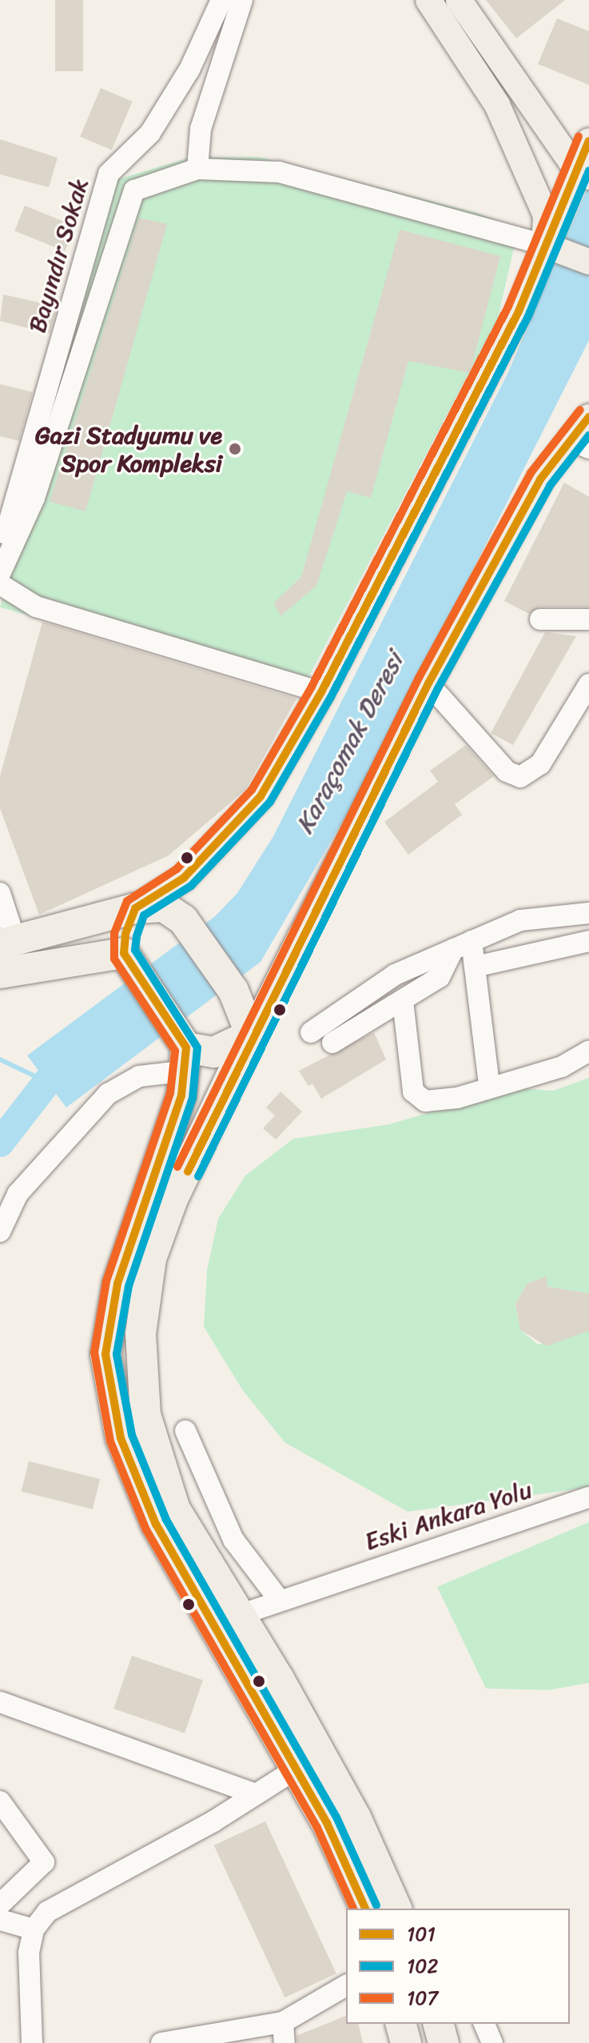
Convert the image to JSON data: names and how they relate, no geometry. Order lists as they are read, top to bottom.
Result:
{
  "streets": {
    "street": ["Bayındır Sokak", "Eski Ankara Yolu"]
  },
  "water": ["Karaçomak Deresi"],
  "places": ["Gazi Stadyumu ve Spor Kompleksi"],
  "lines": ["transit line 107", "transit line 101", "transit line 102"],
  "legend": ["101", "102", "107"]
}
